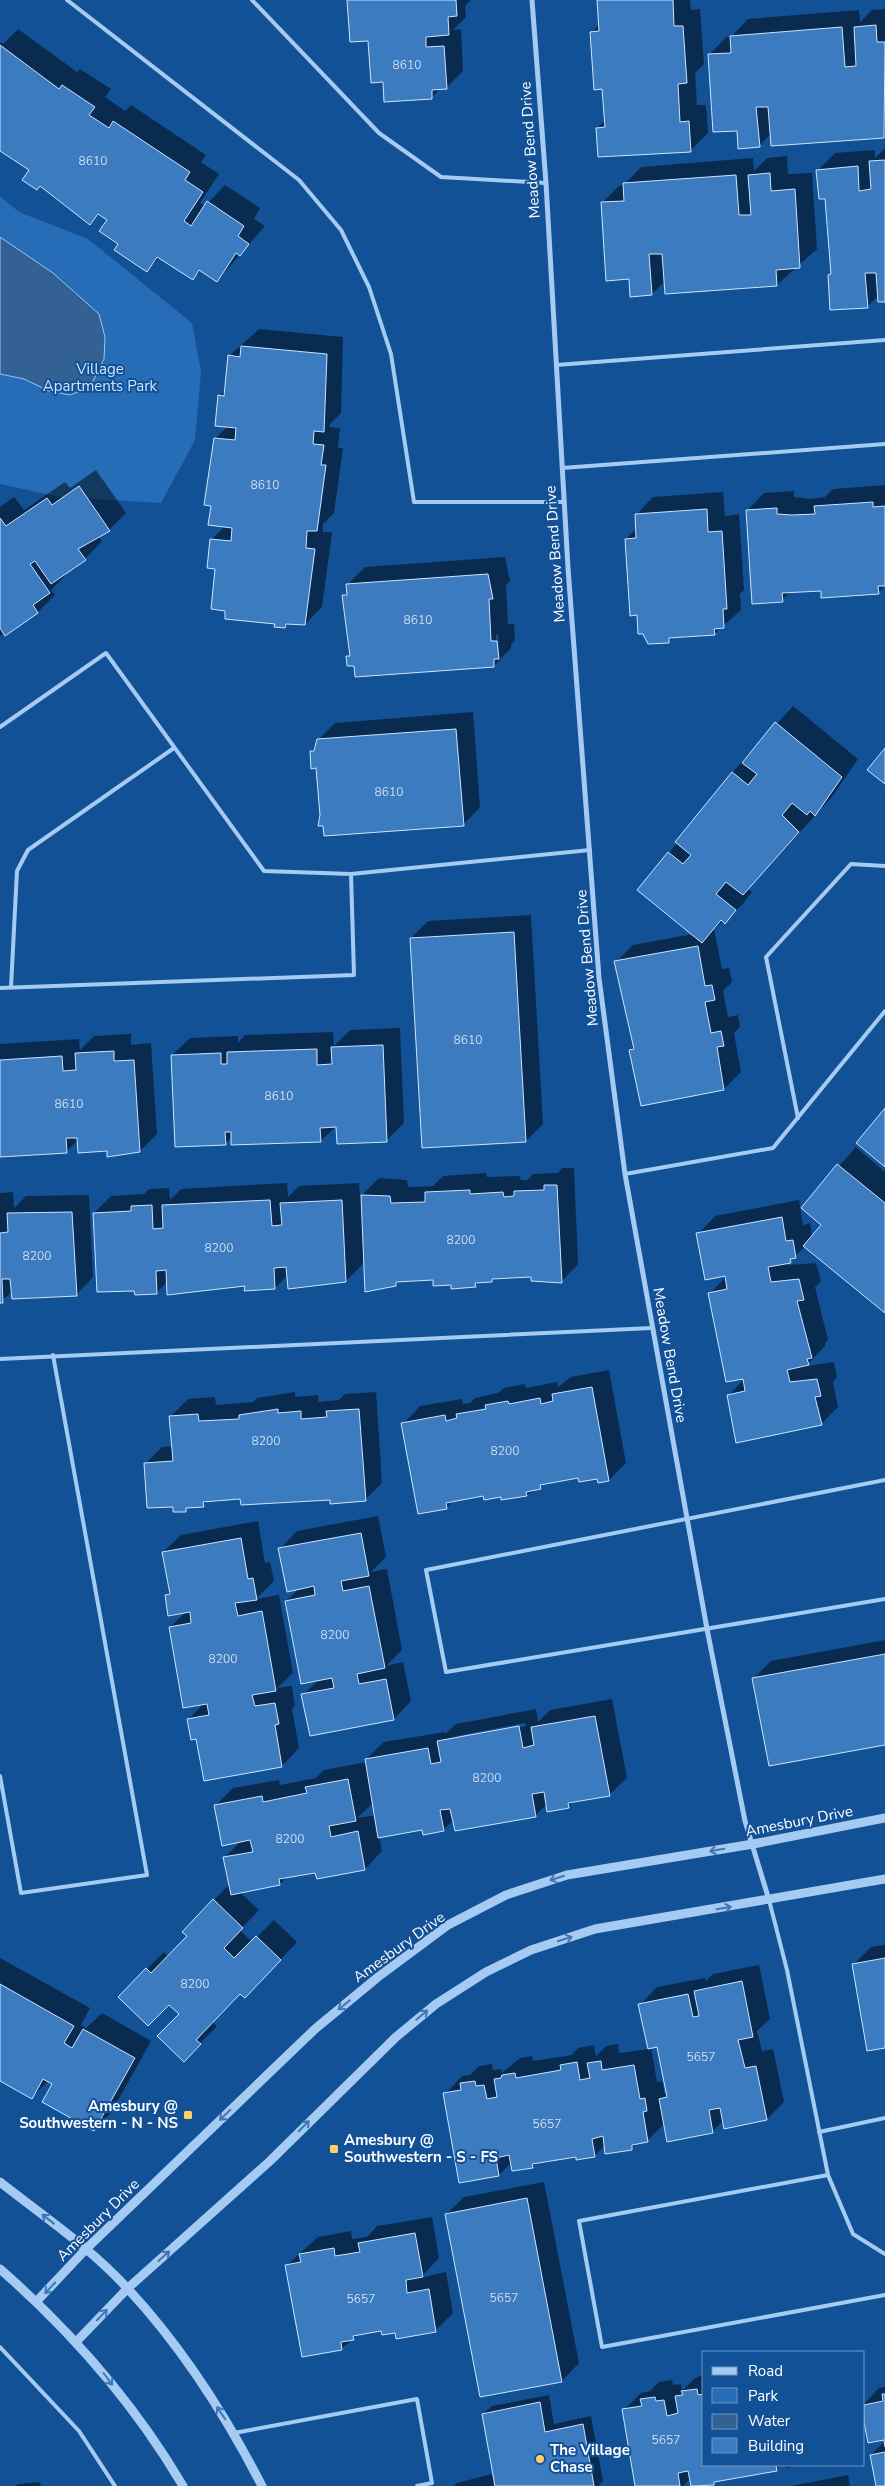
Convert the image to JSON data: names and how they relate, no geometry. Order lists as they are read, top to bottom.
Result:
{
  "streets": {
    "street": ["Meadow Bend Drive", "Amesbury Drive"]
  },
  "crossings": [
    ["Meadow Bend Drive", "Amesbury Drive"]
  ],
  "parks": ["Village Apartments Park"],
  "places": {
    "transit": ["Amesbury @ Southwestern - N - NS", "Amesbury @ Southwestern - S - FS"],
    "other": ["The Village Chase"]
  },
  "house_numbers": [
    "8610",
    "8610",
    "8610",
    "8610",
    "8610",
    "8610",
    "8610",
    "8610",
    "8200",
    "8200",
    "8200",
    "8200",
    "8200",
    "8200",
    "8200",
    "8200",
    "8200",
    "8200",
    "5657",
    "5657",
    "5657",
    "5657",
    "5657"
  ],
  "legend": [
    "Road",
    "Park",
    "Water",
    "Building"
  ]
}
